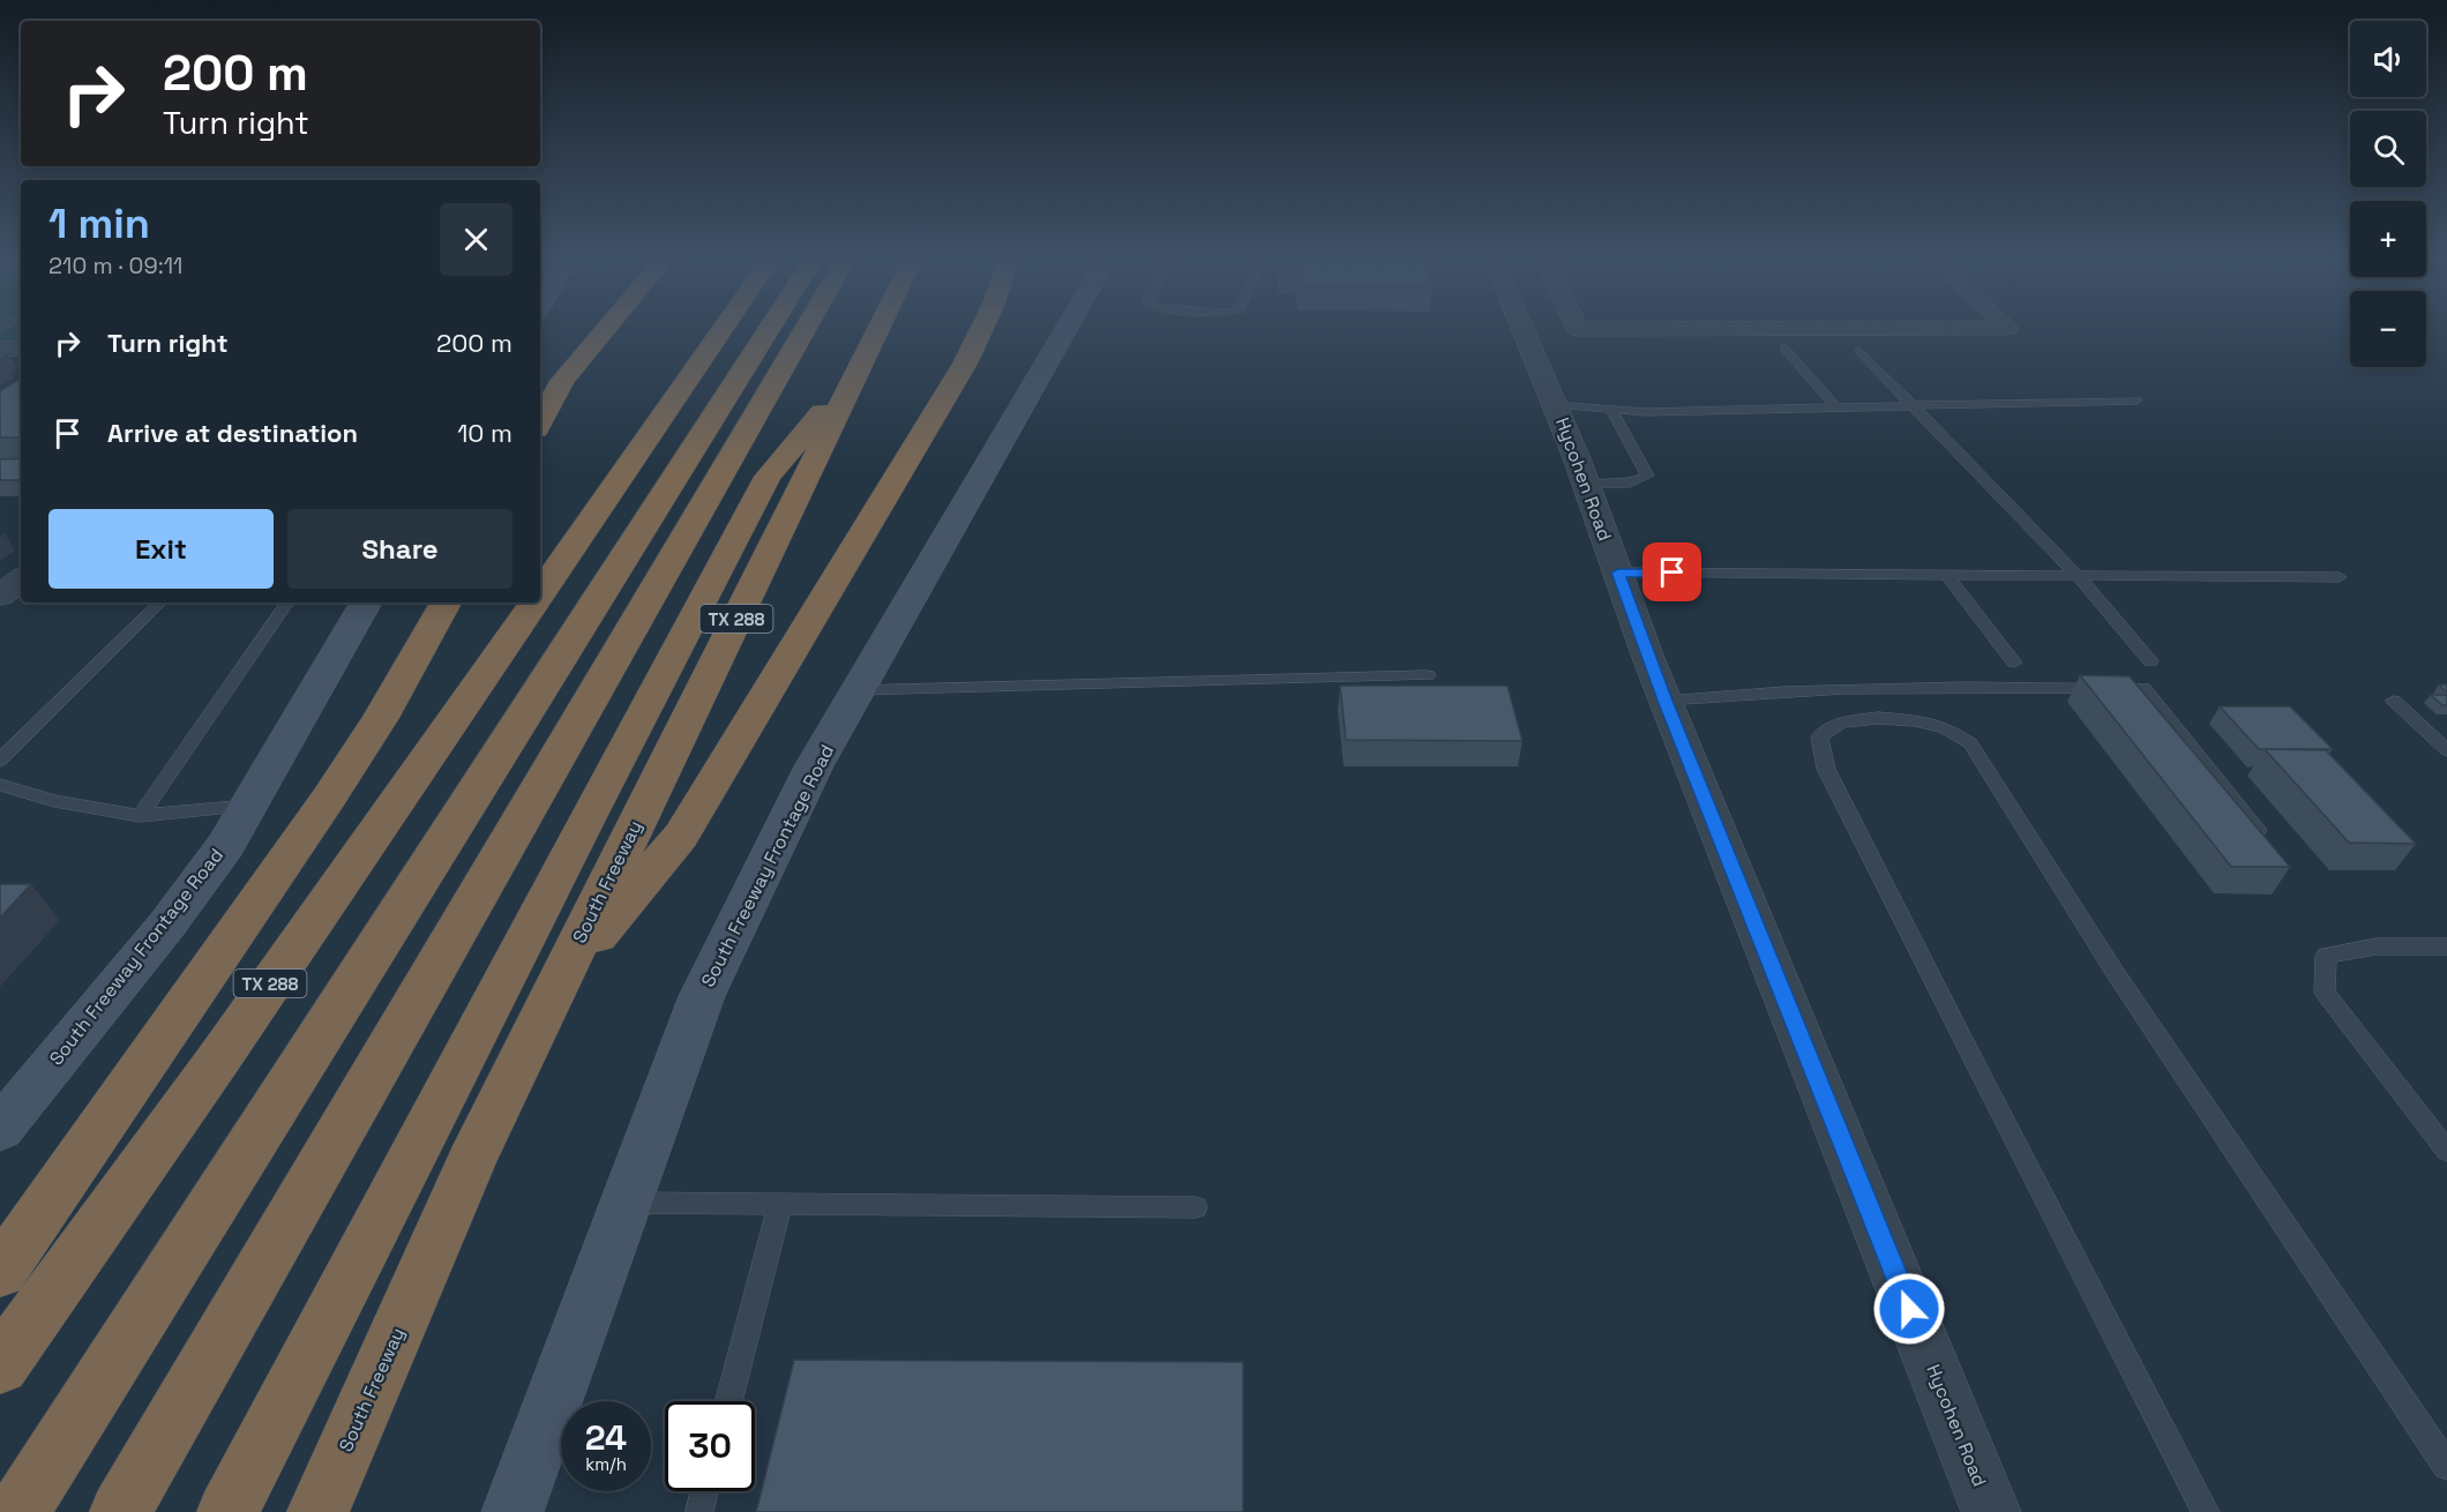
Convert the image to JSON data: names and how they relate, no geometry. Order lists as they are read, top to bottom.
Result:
{
  "streets": {
    "highway": ["TX 288", "South Freeway"],
    "main road": ["South Freeway Frontage Road"],
    "street": ["Hycohen Road"]
  },
  "page": {
    "map_buttons": ["+", "−"],
    "turn": ["200 m", "Turn right"],
    "heading": ["1 min", "210 m · 09:11"],
    "list": [
      {
        "name": "Turn right",
        "value": "200 m"
      },
      {
        "name": "Arrive at destination",
        "value": "10 m"
      }
    ],
    "buttons": ["Exit", "Share"],
    "speed": "24 km/h",
    "limit": "30"
  }
}
